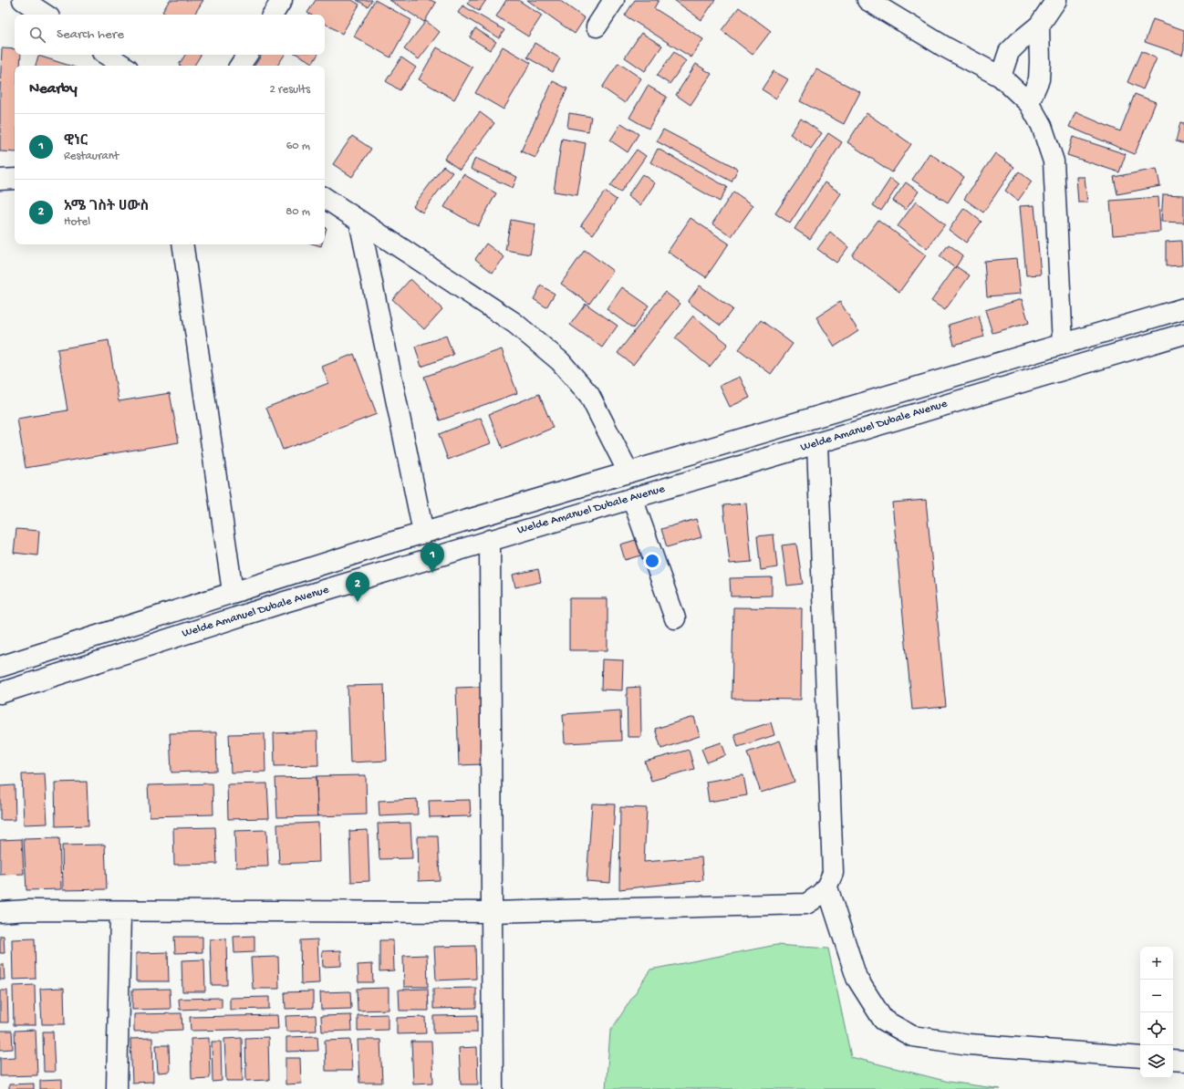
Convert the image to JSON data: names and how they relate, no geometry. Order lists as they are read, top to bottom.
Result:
{
  "streets": {
    "street": ["Welde Amanuel Dubale Avenue"]
  },
  "page": {
    "search": "Search here",
    "heading": ["Nearby", "2 results"],
    "list": [
      {
        "mark": "1",
        "name": "ዊነር",
        "note": "Restaurant",
        "value": "60 m"
      },
      {
        "mark": "2",
        "name": "አሜ ገስት ሀውስ",
        "note": "Hotel",
        "value": "80 m"
      }
    ],
    "pins": ["1", "2"],
    "map_buttons": ["+", "−"]
  }
}
